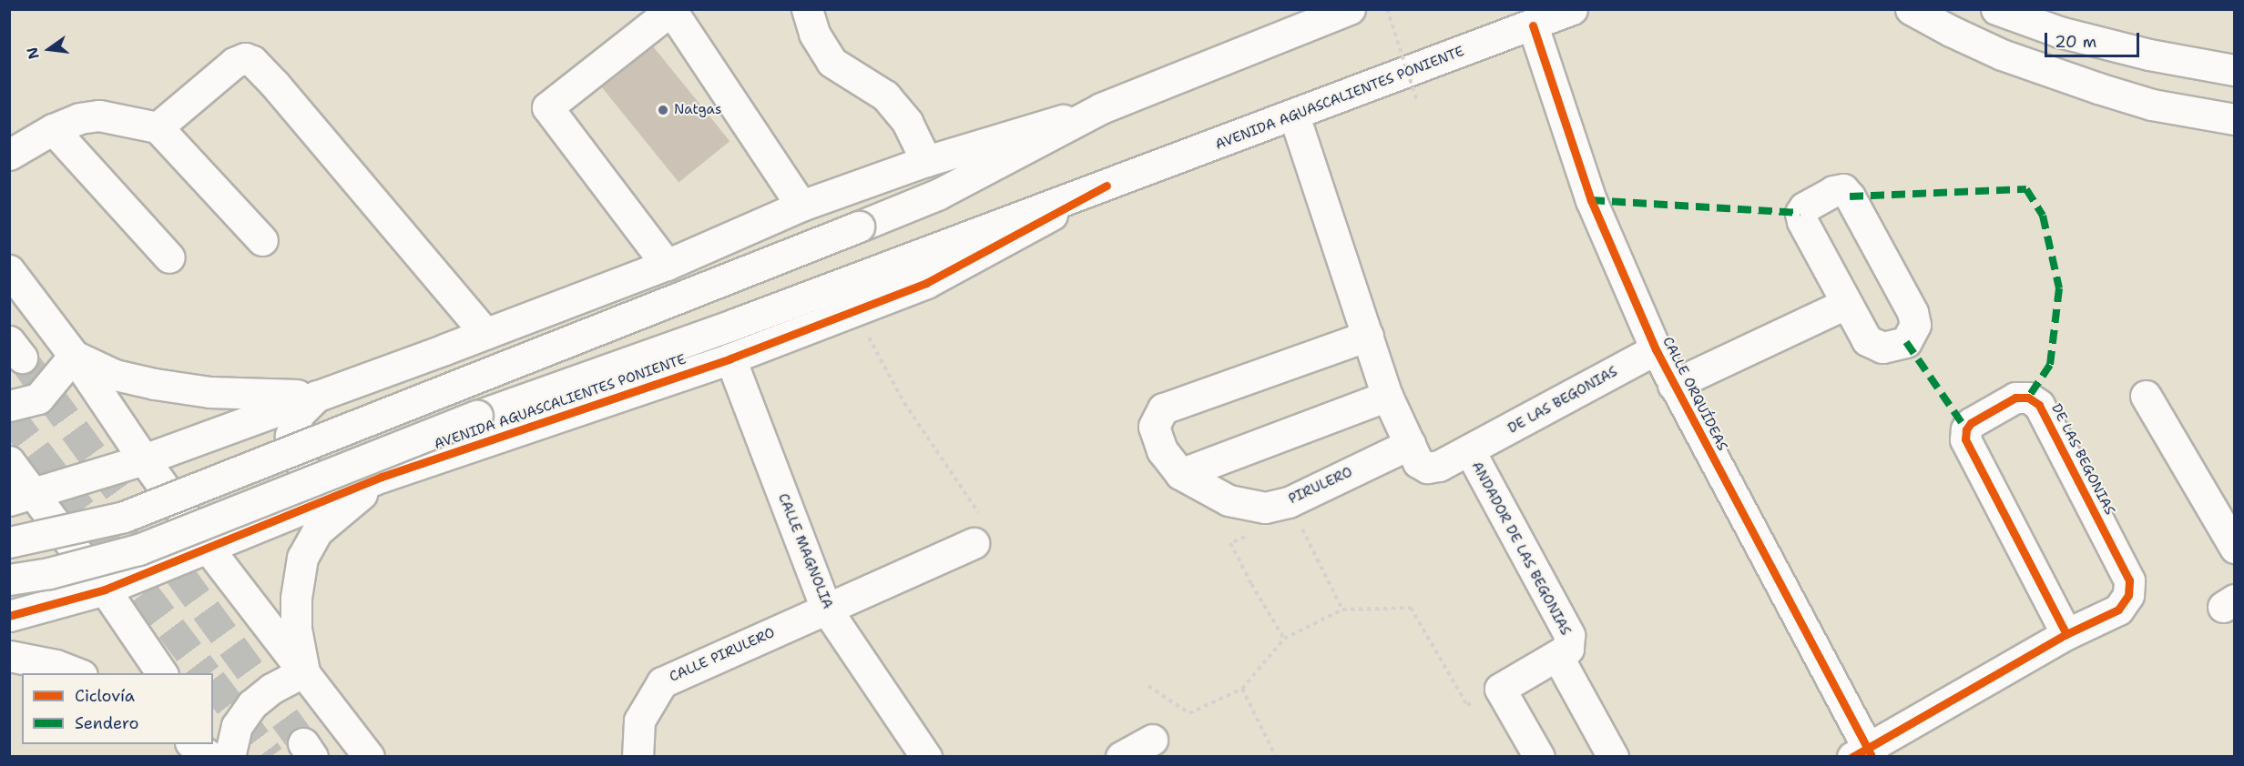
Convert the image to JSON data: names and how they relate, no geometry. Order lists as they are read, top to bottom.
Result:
{
  "streets": {
    "street": [
      "AVENIDA AGUASCALIENTES PONIENTE",
      "CALLE ORQUÍDEAS",
      "DE LAS BEGONIAS",
      "PIRULERO",
      "ANDADOR DE LAS BEGONIAS",
      "CALLE MAGNOLIA",
      "CALLE PIRULERO"
    ]
  },
  "crossings": [
    ["AVENIDA AGUASCALIENTES PONIENTE", "CALLE ORQUÍDEAS"],
    ["AVENIDA AGUASCALIENTES PONIENTE", "CALLE MAGNOLIA"],
    ["CALLE ORQUÍDEAS", "DE LAS BEGONIAS"],
    ["DE LAS BEGONIAS", "PIRULERO"],
    ["DE LAS BEGONIAS", "ANDADOR DE LAS BEGONIAS"],
    ["CALLE MAGNOLIA", "CALLE PIRULERO"]
  ],
  "places": ["Natgas"],
  "legend": ["Ciclovía", "Sendero"],
  "scale_bar": "20 m",
  "north": "left"
}
